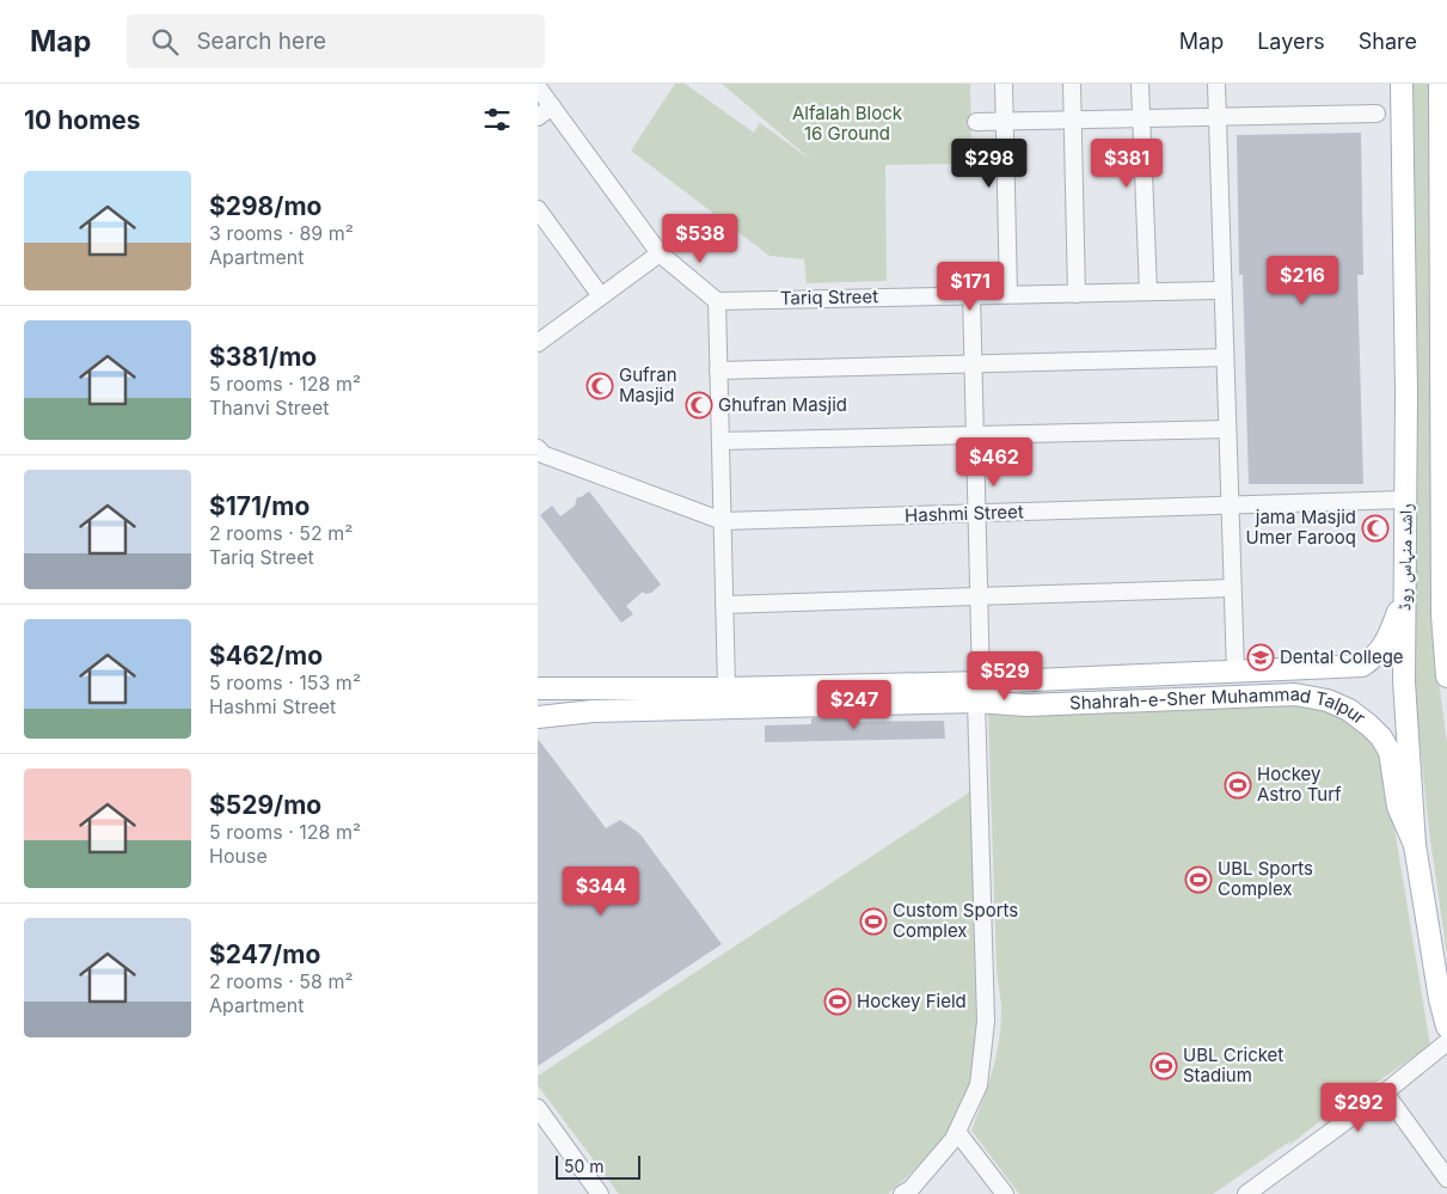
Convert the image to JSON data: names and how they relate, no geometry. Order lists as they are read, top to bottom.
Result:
{
  "streets": {
    "main road": ["راشد منہاس روڈ", "Shahrah-e-Sher Muhammad Talpur"],
    "street": ["Tariq Street", "Hashmi Street"]
  },
  "crossings": [
    ["Hashmi Street", "راشد منہاس روڈ"],
    ["راشد منہاس روڈ", "Shahrah-e-Sher Muhammad Talpur"]
  ],
  "parks": ["Alfalah Block 16 Ground"],
  "places": {
    "mosque": ["Gufran Masjid", "Ghufran Masjid", "jama Masjid Umer Farooq"],
    "school or university": ["Dental College"],
    "sports": [
      "Hockey Astro Turf",
      "UBL Sports Complex",
      "Custom Sports Complex",
      "Hockey Field",
      "UBL Cricket Stadium"
    ]
  },
  "scale_bar": "50 m",
  "page": {
    "header": "Map",
    "search": "Search here",
    "nav": ["Map", "Layers", "Share"],
    "heading": "10 homes",
    "price": [
      "$298",
      "$381",
      "$538",
      "$216",
      "$171",
      "$462",
      "$529",
      "$247",
      "$344",
      "$292"
    ],
    "list": [
      {
        "name": "$298/mo",
        "note": "3 rooms · 89 m² · Apartment"
      },
      {
        "name": "$381/mo",
        "note": "5 rooms · 128 m² · Thanvi Street"
      },
      {
        "name": "$171/mo",
        "note": "2 rooms · 52 m² · Tariq Street"
      },
      {
        "name": "$462/mo",
        "note": "5 rooms · 153 m² · Hashmi Street"
      },
      {
        "name": "$529/mo",
        "note": "5 rooms · 128 m² · House"
      },
      {
        "name": "$247/mo",
        "note": "2 rooms · 58 m² · Apartment"
      }
    ],
    "scale": "50 m"
  }
}
